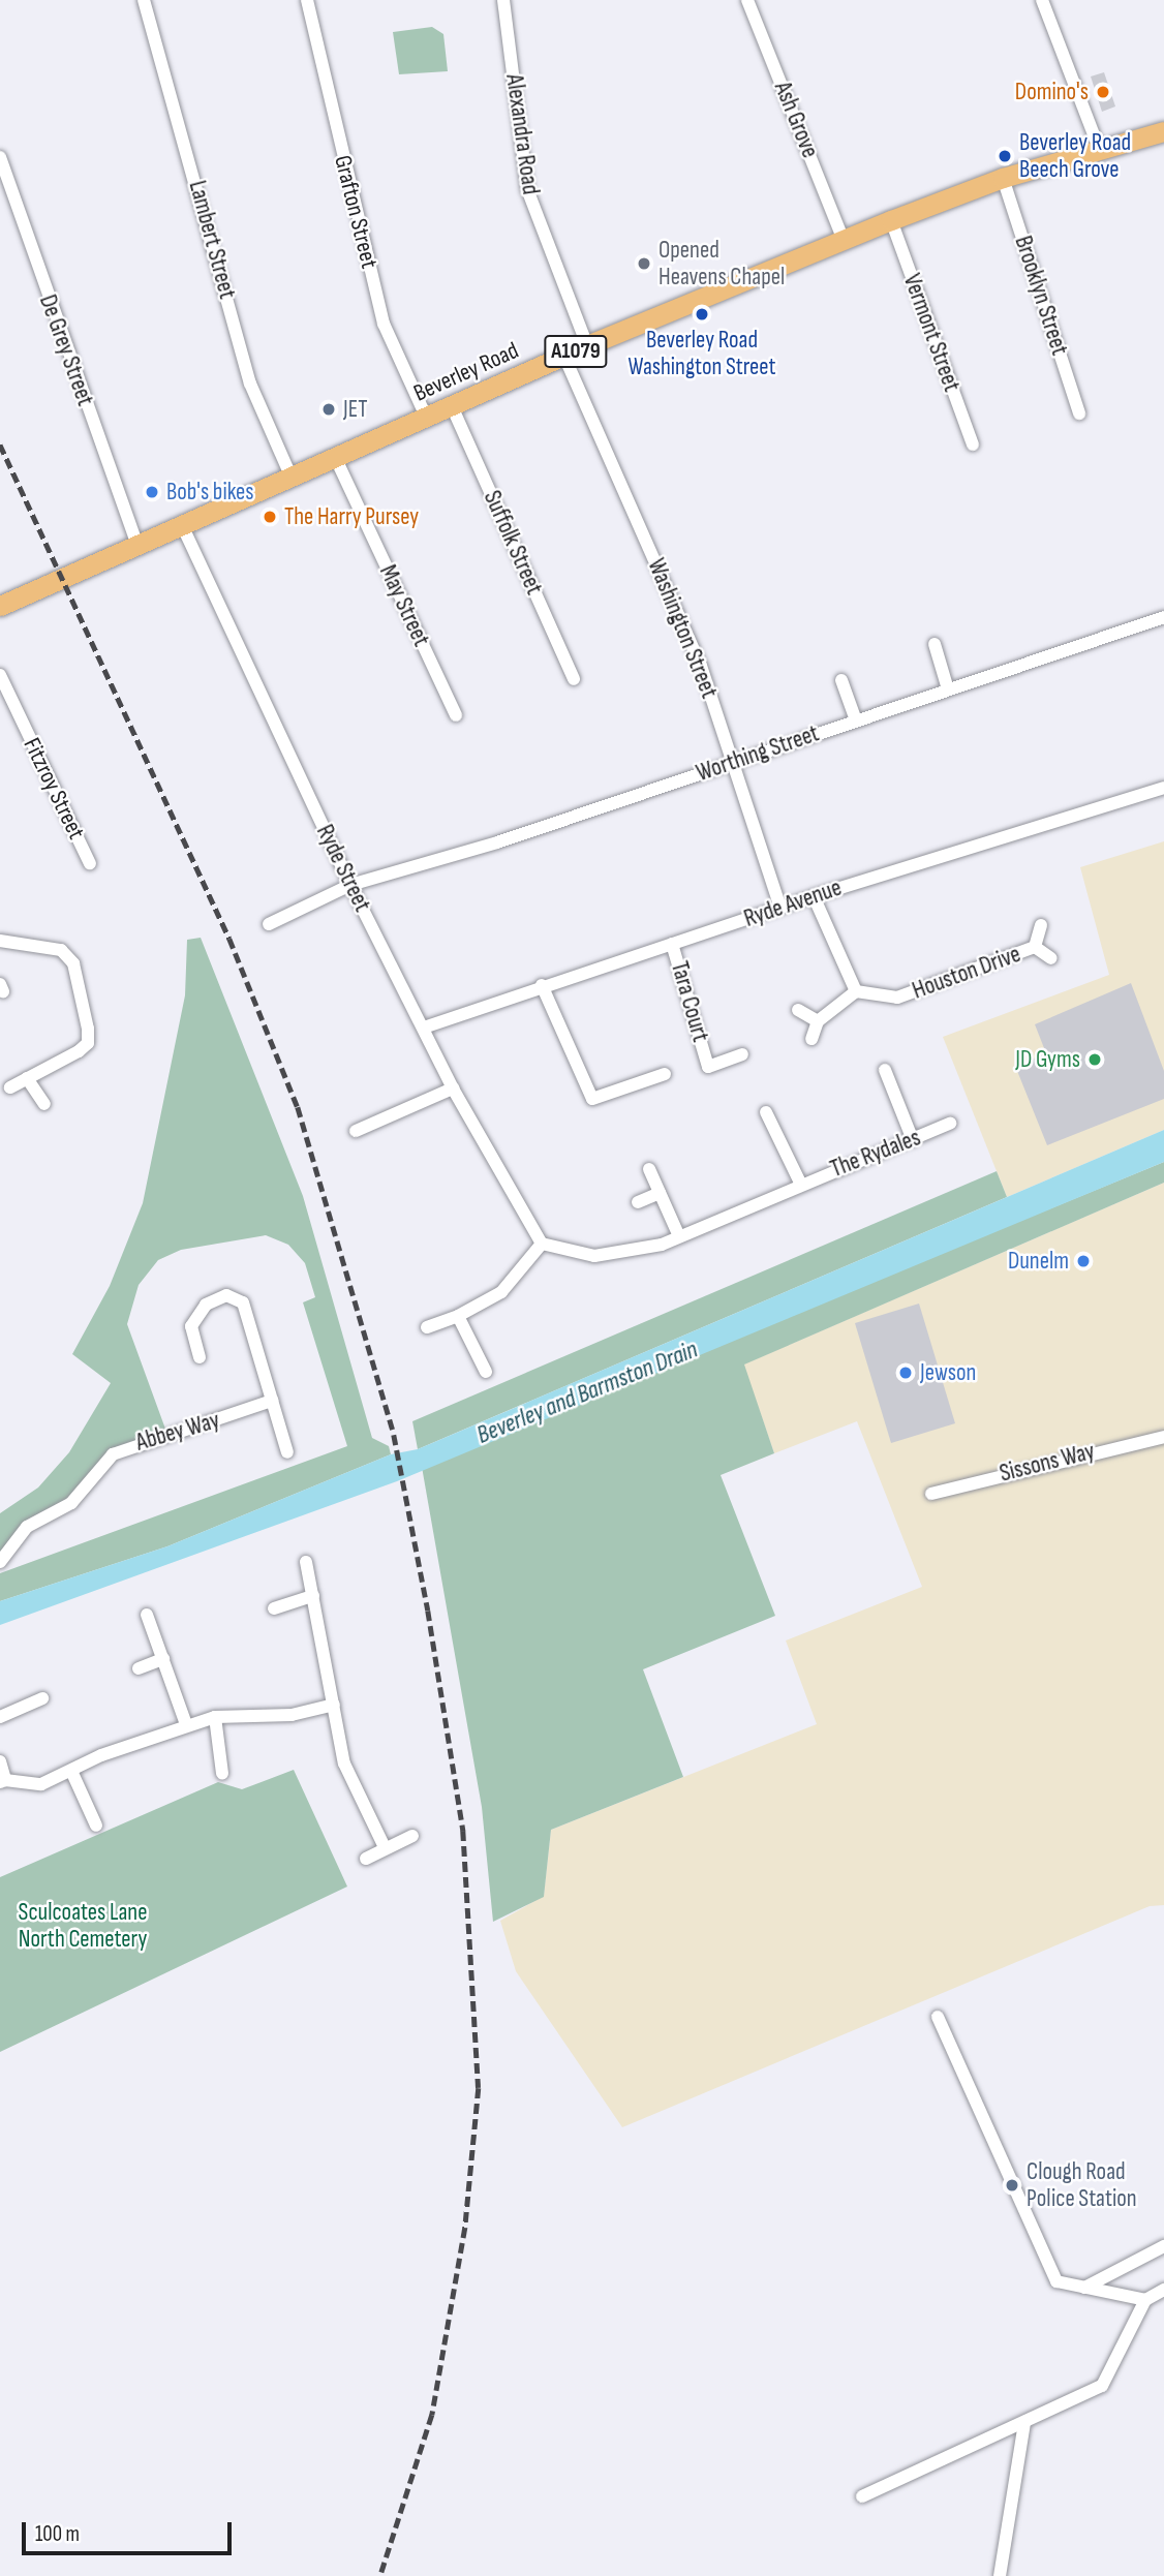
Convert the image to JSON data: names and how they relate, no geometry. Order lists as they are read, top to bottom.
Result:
{
  "streets": {
    "main road": ["A1079", "Beverley Road"],
    "street": [
      "Ash Grove",
      "Alexandra Road",
      "Grafton Street",
      "Lambert Street",
      "Brooklyn Street",
      "Vermont Street",
      "De Grey Street",
      "Suffolk Street",
      "May Street",
      "Washington Street",
      "Worthing Street",
      "Fitzroy Street",
      "Ryde Street",
      "Ryde Avenue",
      "Houston Drive",
      "Tara Court",
      "The Rydales",
      "Abbey Way",
      "Sissons Way"
    ]
  },
  "crossings": [
    ["Ash Grove", "Beverley Road"],
    ["Alexandra Road", "Beverley Road"],
    ["Grafton Street", "Beverley Road"],
    ["Lambert Street", "Beverley Road"],
    ["Brooklyn Street", "Beverley Road"],
    ["Vermont Street", "Beverley Road"],
    ["De Grey Street", "Beverley Road"],
    ["Beverley Road", "Suffolk Street"],
    ["Beverley Road", "May Street"],
    ["Beverley Road", "Washington Street"],
    ["Beverley Road", "Ryde Street"],
    ["Washington Street", "Worthing Street"],
    ["Washington Street", "Ryde Avenue"],
    ["Worthing Street", "Ryde Street"],
    ["Ryde Street", "Ryde Avenue"],
    ["Ryde Street", "The Rydales"],
    ["Ryde Avenue", "Tara Court"]
  ],
  "water": ["Beverley and Barmston Drain"],
  "parks": ["Sculcoates Lane North Cemetery"],
  "places": [
    "Domino's",
    "Beverley Road Beech Grove",
    "Opened Heavens Chapel",
    "Beverley Road Washington Street",
    "JET",
    "Bob's bikes",
    "The Harry Pursey",
    "JD Gyms",
    "Dunelm",
    "Jewson",
    "Clough Road Police Station"
  ],
  "scale_bar": "100 m"
}
